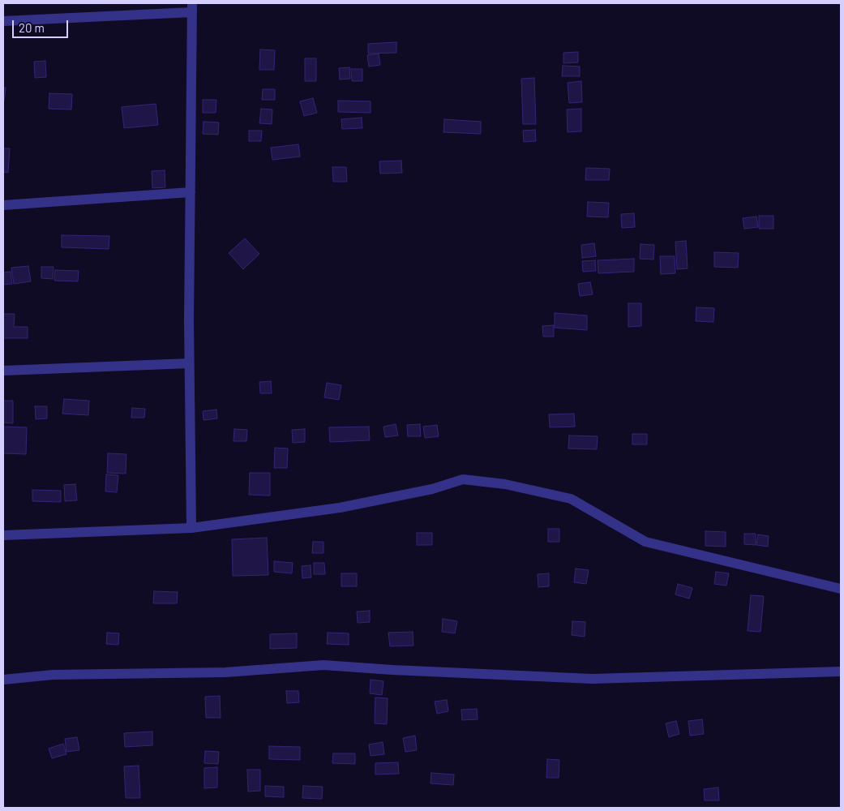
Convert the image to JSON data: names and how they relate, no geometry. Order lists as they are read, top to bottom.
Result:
{
  "scale_bar": "20 m"
}
